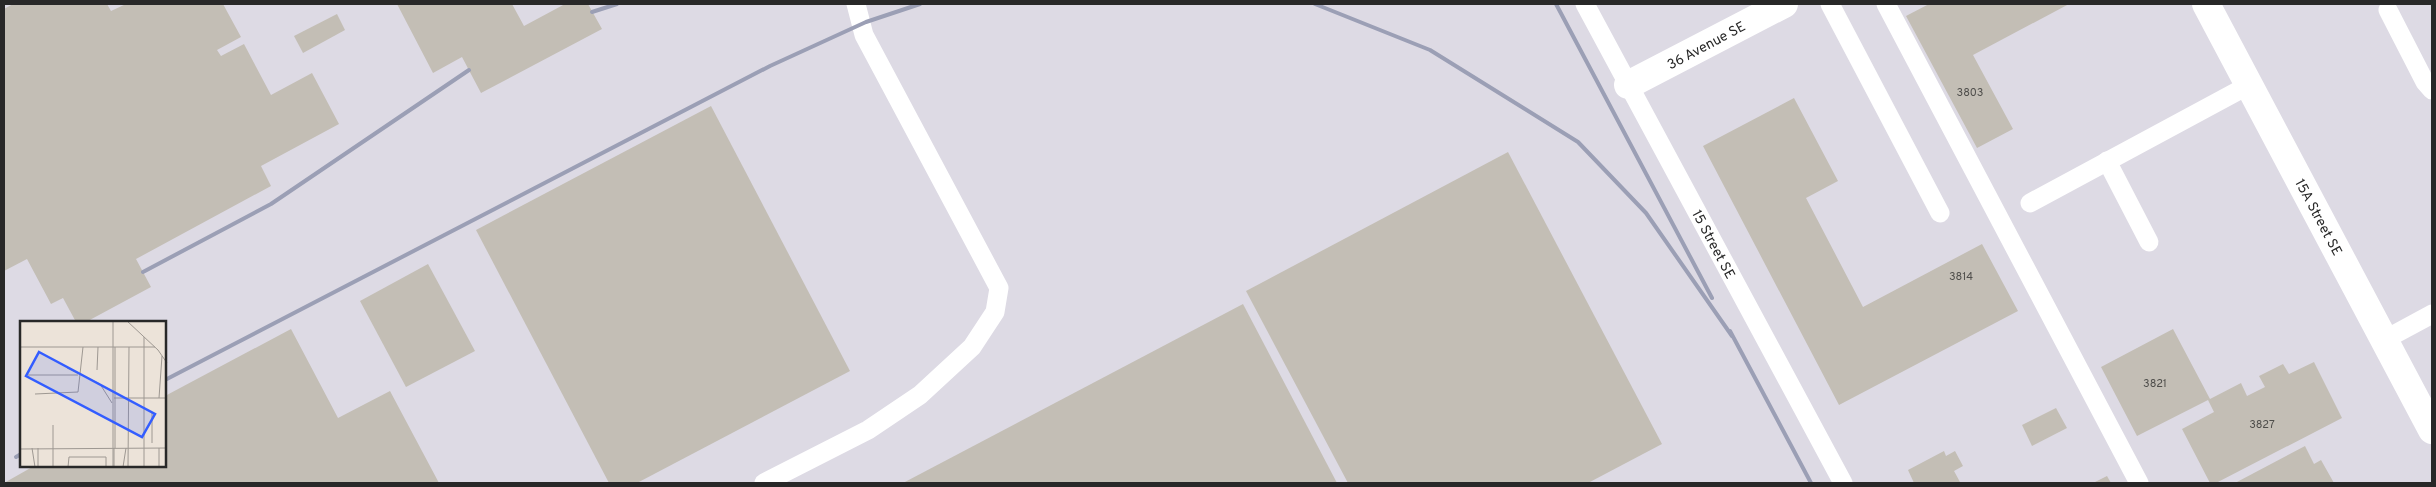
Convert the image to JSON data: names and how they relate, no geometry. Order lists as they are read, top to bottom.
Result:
{
  "streets": {
    "street": ["36 Avenue SE", "15A Street SE"],
    "lane": ["15 Street SE"]
  },
  "crossings": [
    ["36 Avenue SE", "15 Street SE"]
  ],
  "house_numbers": [
    "3803",
    "3814",
    "3821",
    "3827"
  ]
}
